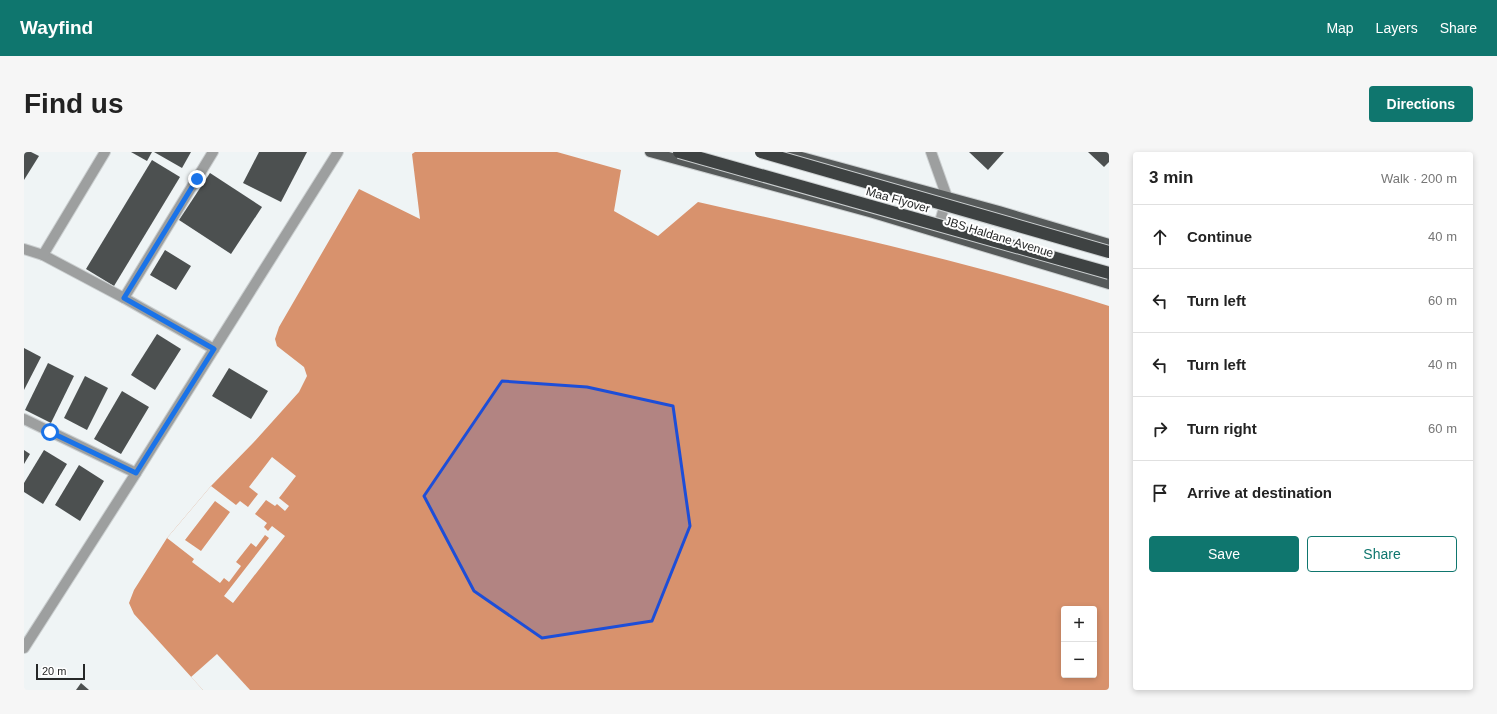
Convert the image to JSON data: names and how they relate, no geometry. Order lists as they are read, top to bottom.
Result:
{
  "streets": {
    "highway": ["Maa Flyover"],
    "main road": ["JBS Haldane Avenue"]
  },
  "scale_bar": "20 m",
  "page": {
    "header": "Wayfind",
    "nav": ["Map", "Layers", "Share"],
    "buttons": [
      "Directions",
      ["Save", "Share"]
    ],
    "title": "Find us",
    "heading": ["3 min", "Walk · 200 m"],
    "list": [
      ["Continue", "40 m"],
      ["Turn left", "60 m"],
      ["Turn left", "40 m"],
      ["Turn right", "60 m"],
      "Arrive at destination"
    ],
    "map_buttons": ["+", "−"],
    "scale": "20 m"
  }
}
